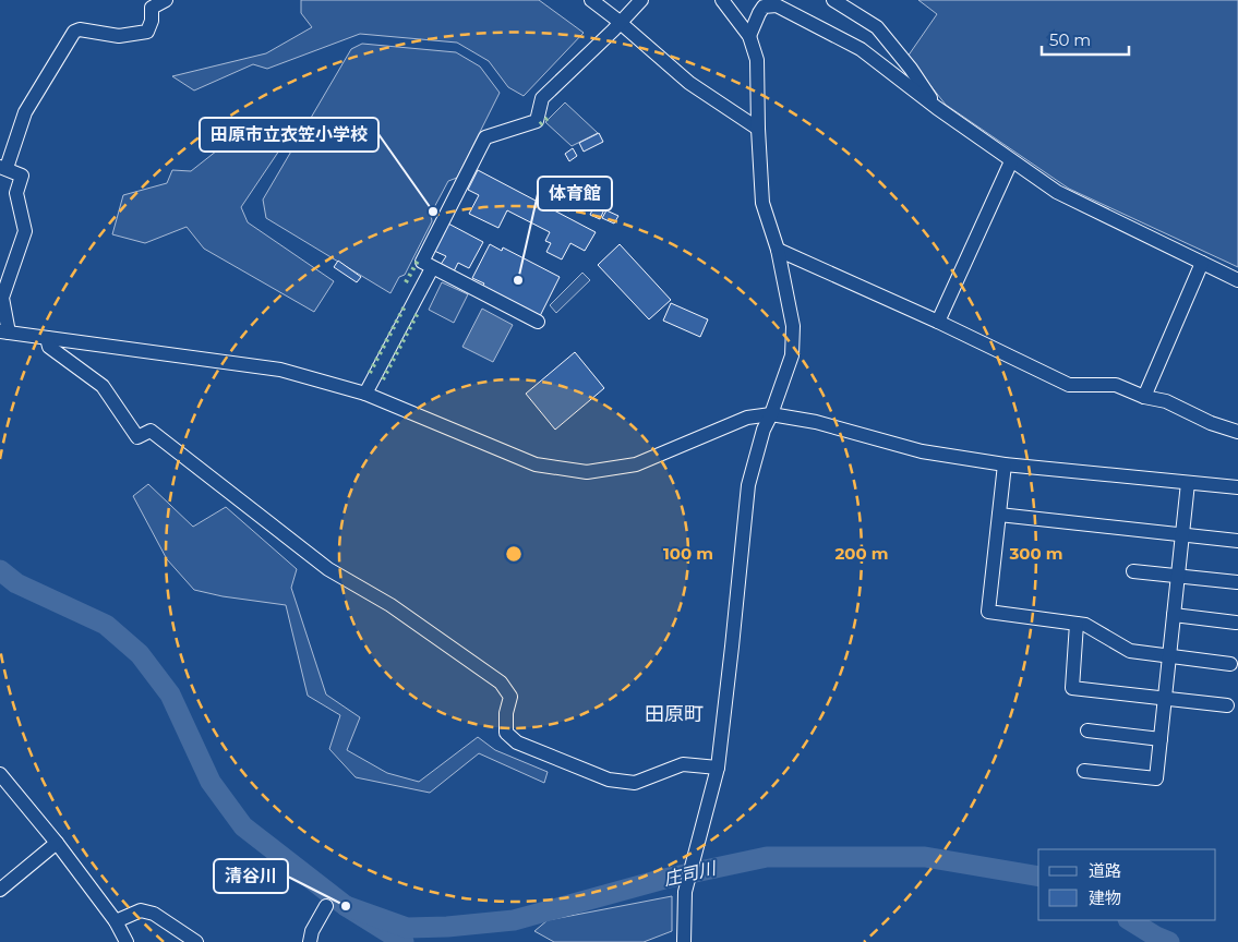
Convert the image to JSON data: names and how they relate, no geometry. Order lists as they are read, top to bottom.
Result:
{
  "districts": ["田原町"],
  "water": ["庄司川"],
  "places": ["田原市立衣笠小学校", "体育館", "清谷川"],
  "legend": ["道路", "建物"],
  "scale_bar": "50 m",
  "rings": ["100 m", "200 m", "300 m"]
}
